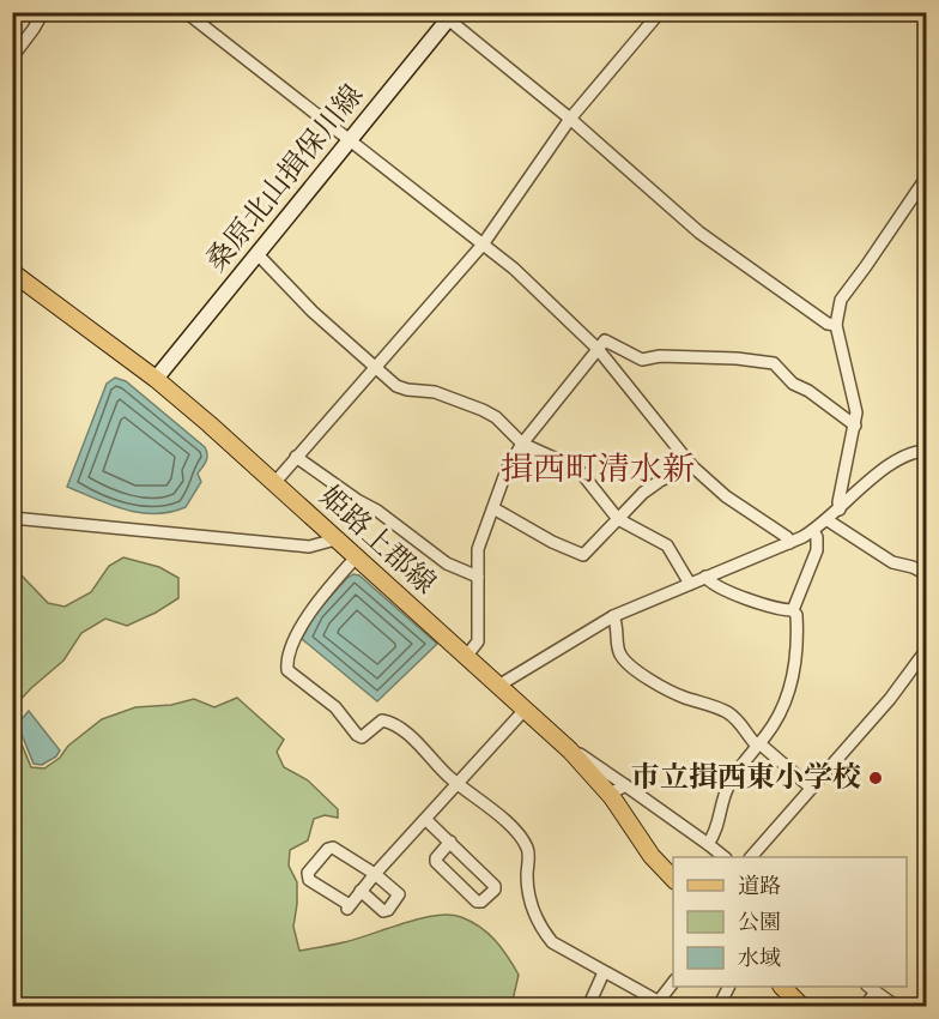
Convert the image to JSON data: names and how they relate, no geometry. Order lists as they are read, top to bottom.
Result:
{
  "streets": {
    "main road": ["桑原北山揖保川線", "姫路上郡線"]
  },
  "crossings": [
    ["桑原北山揖保川線", "姫路上郡線"]
  ],
  "districts": ["揖西町清水新"],
  "places": ["市立揖西東小学校"],
  "legend": ["道路", "公園", "水域"]
}
